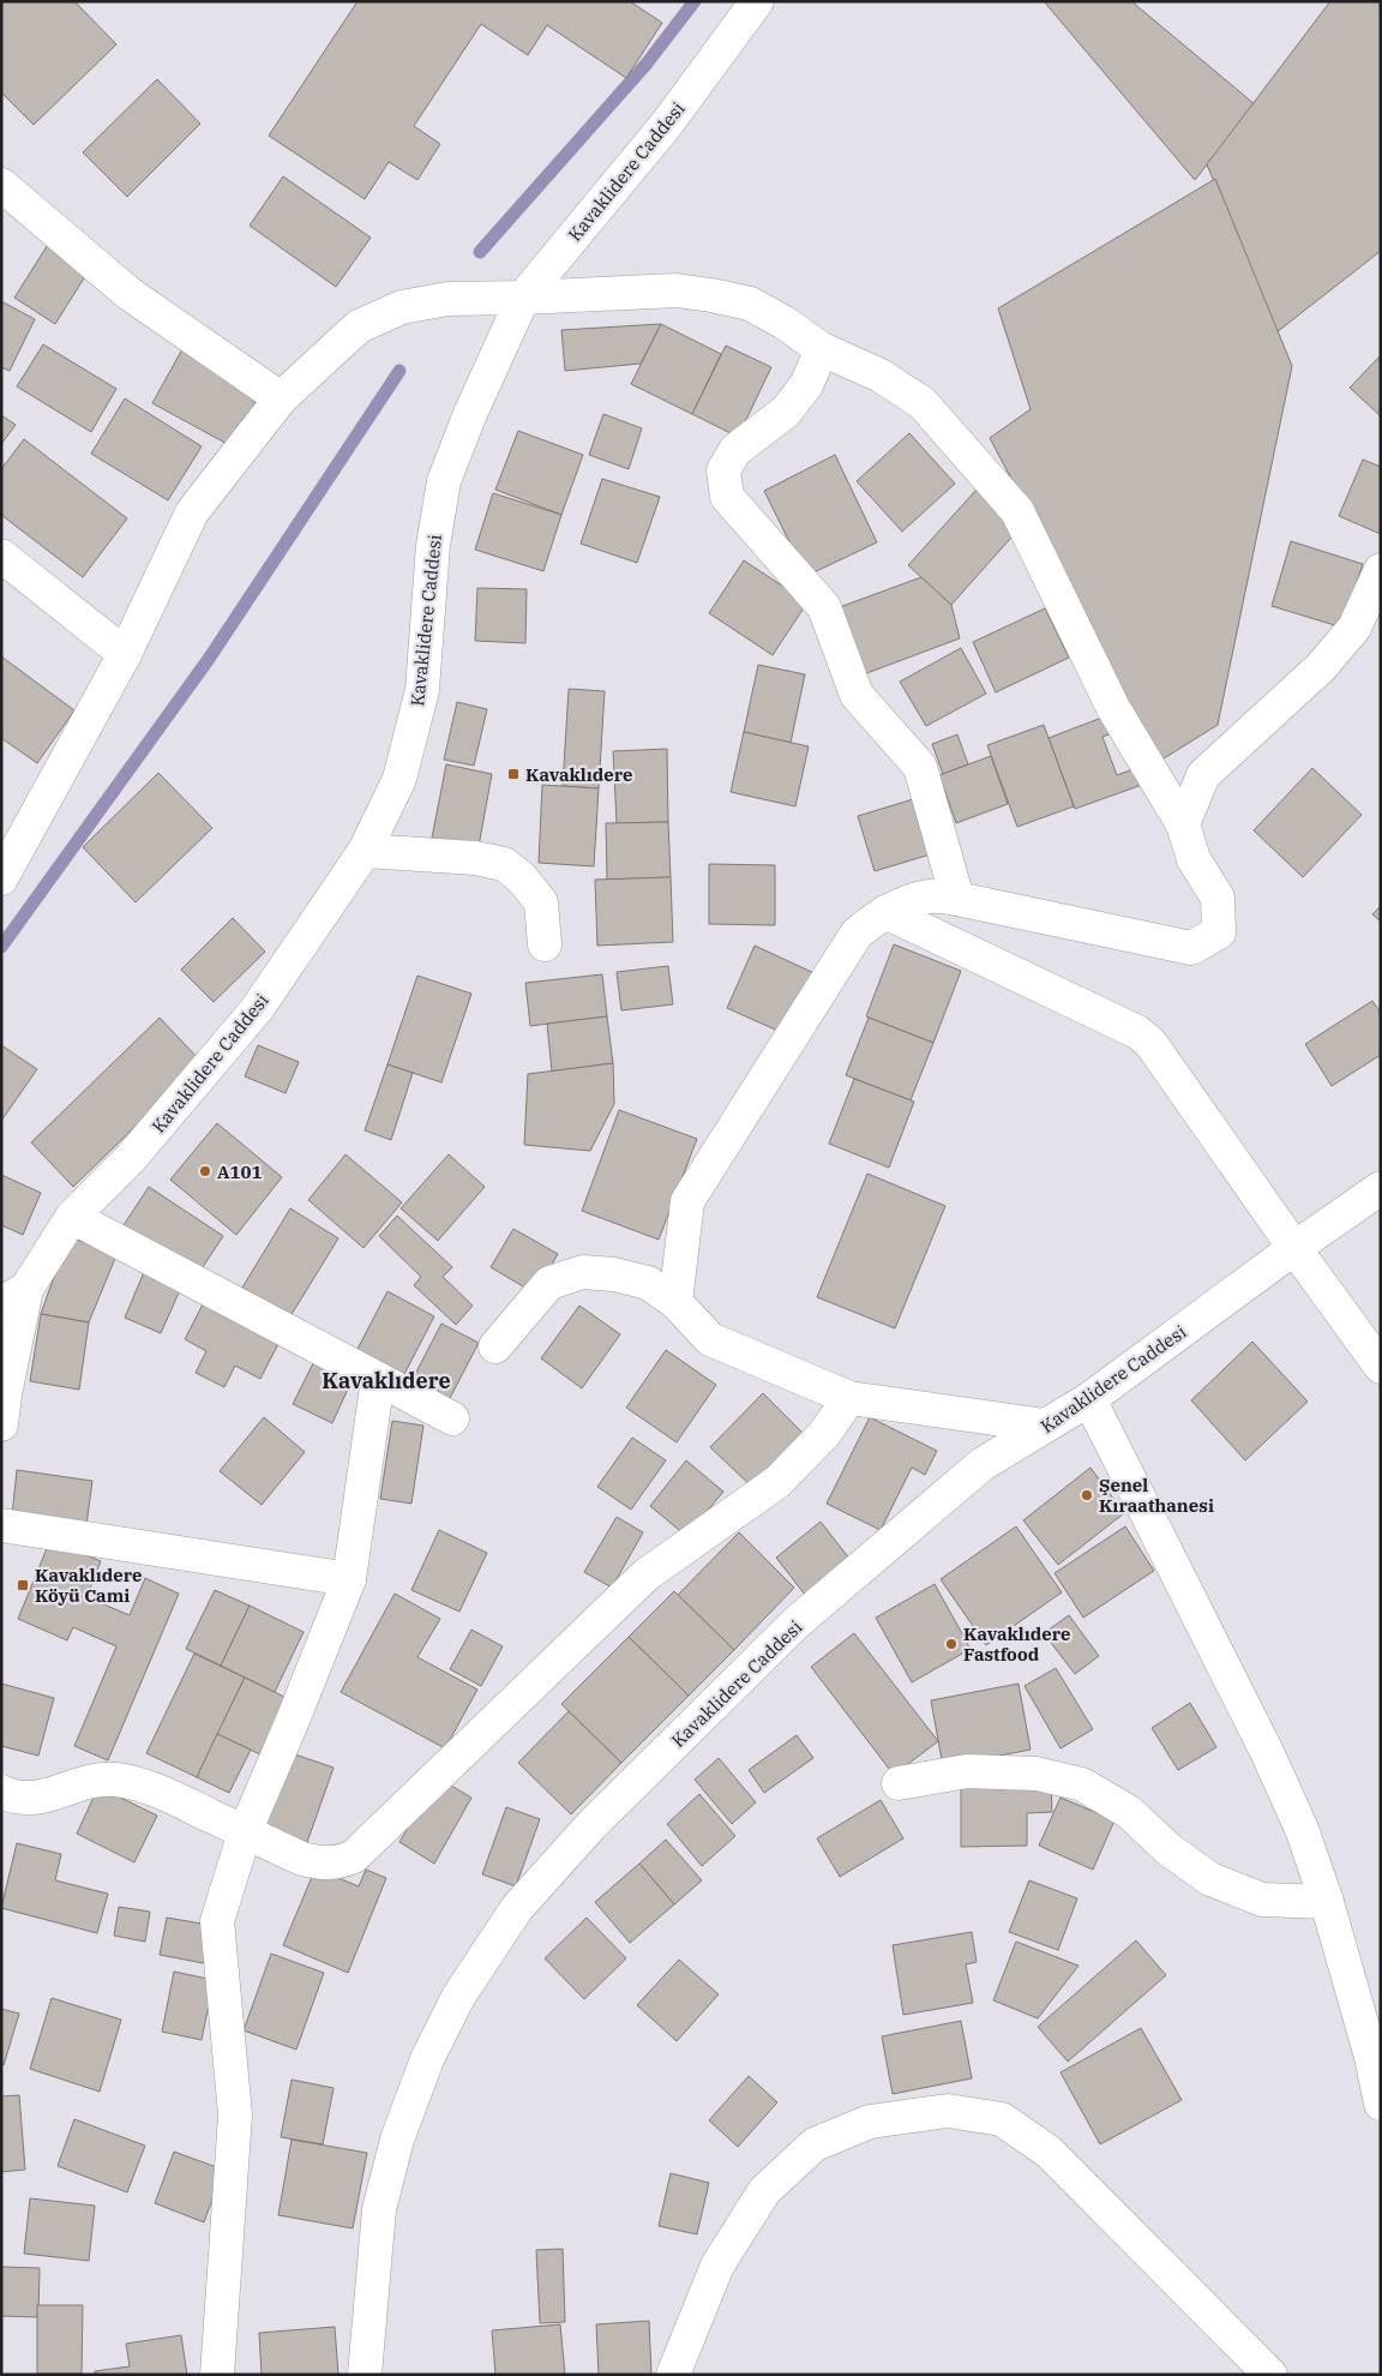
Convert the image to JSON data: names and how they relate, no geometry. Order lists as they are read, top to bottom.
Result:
{
  "streets": {
    "street": ["Kavaklidere Caddesi"]
  },
  "districts": ["Kavaklıdere"],
  "places": {
    "transit": ["Kavaklıdere", "Kavaklıdere Köyü Cami"],
    "other": ["A101", "Şenel Kıraathanesi", "Kavaklıdere Fastfood"]
  }
}
